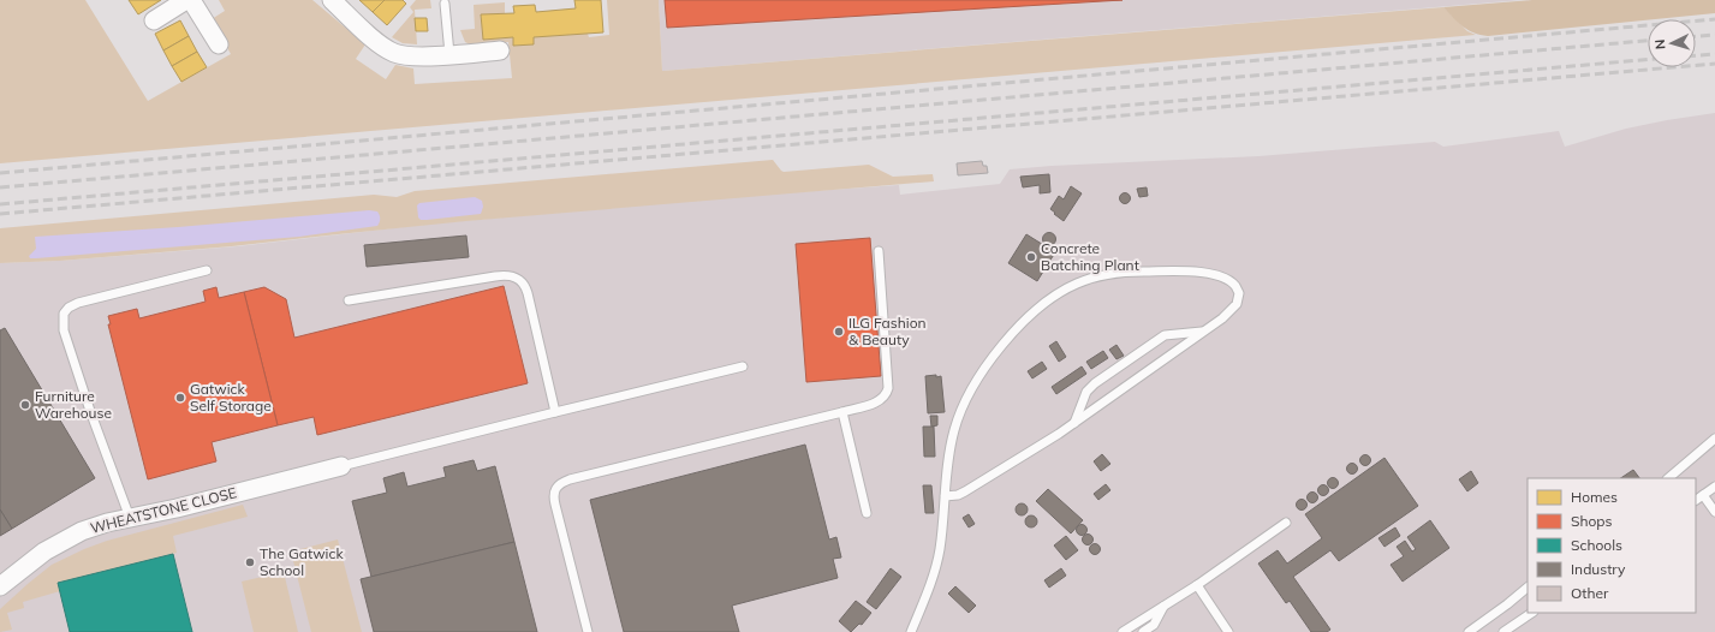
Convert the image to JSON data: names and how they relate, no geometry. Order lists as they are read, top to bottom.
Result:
{
  "streets": {
    "street": ["WHEATSTONE CLOSE"]
  },
  "places": [
    "Concrete Batching Plant",
    "ILG Fashion & Beauty",
    "Gatwick Self Storage",
    "Furniture Warehouse",
    "The Gatwick School"
  ],
  "legend": [
    "Homes",
    "Shops",
    "Schools",
    "Industry",
    "Other"
  ],
  "north": "left"
}
